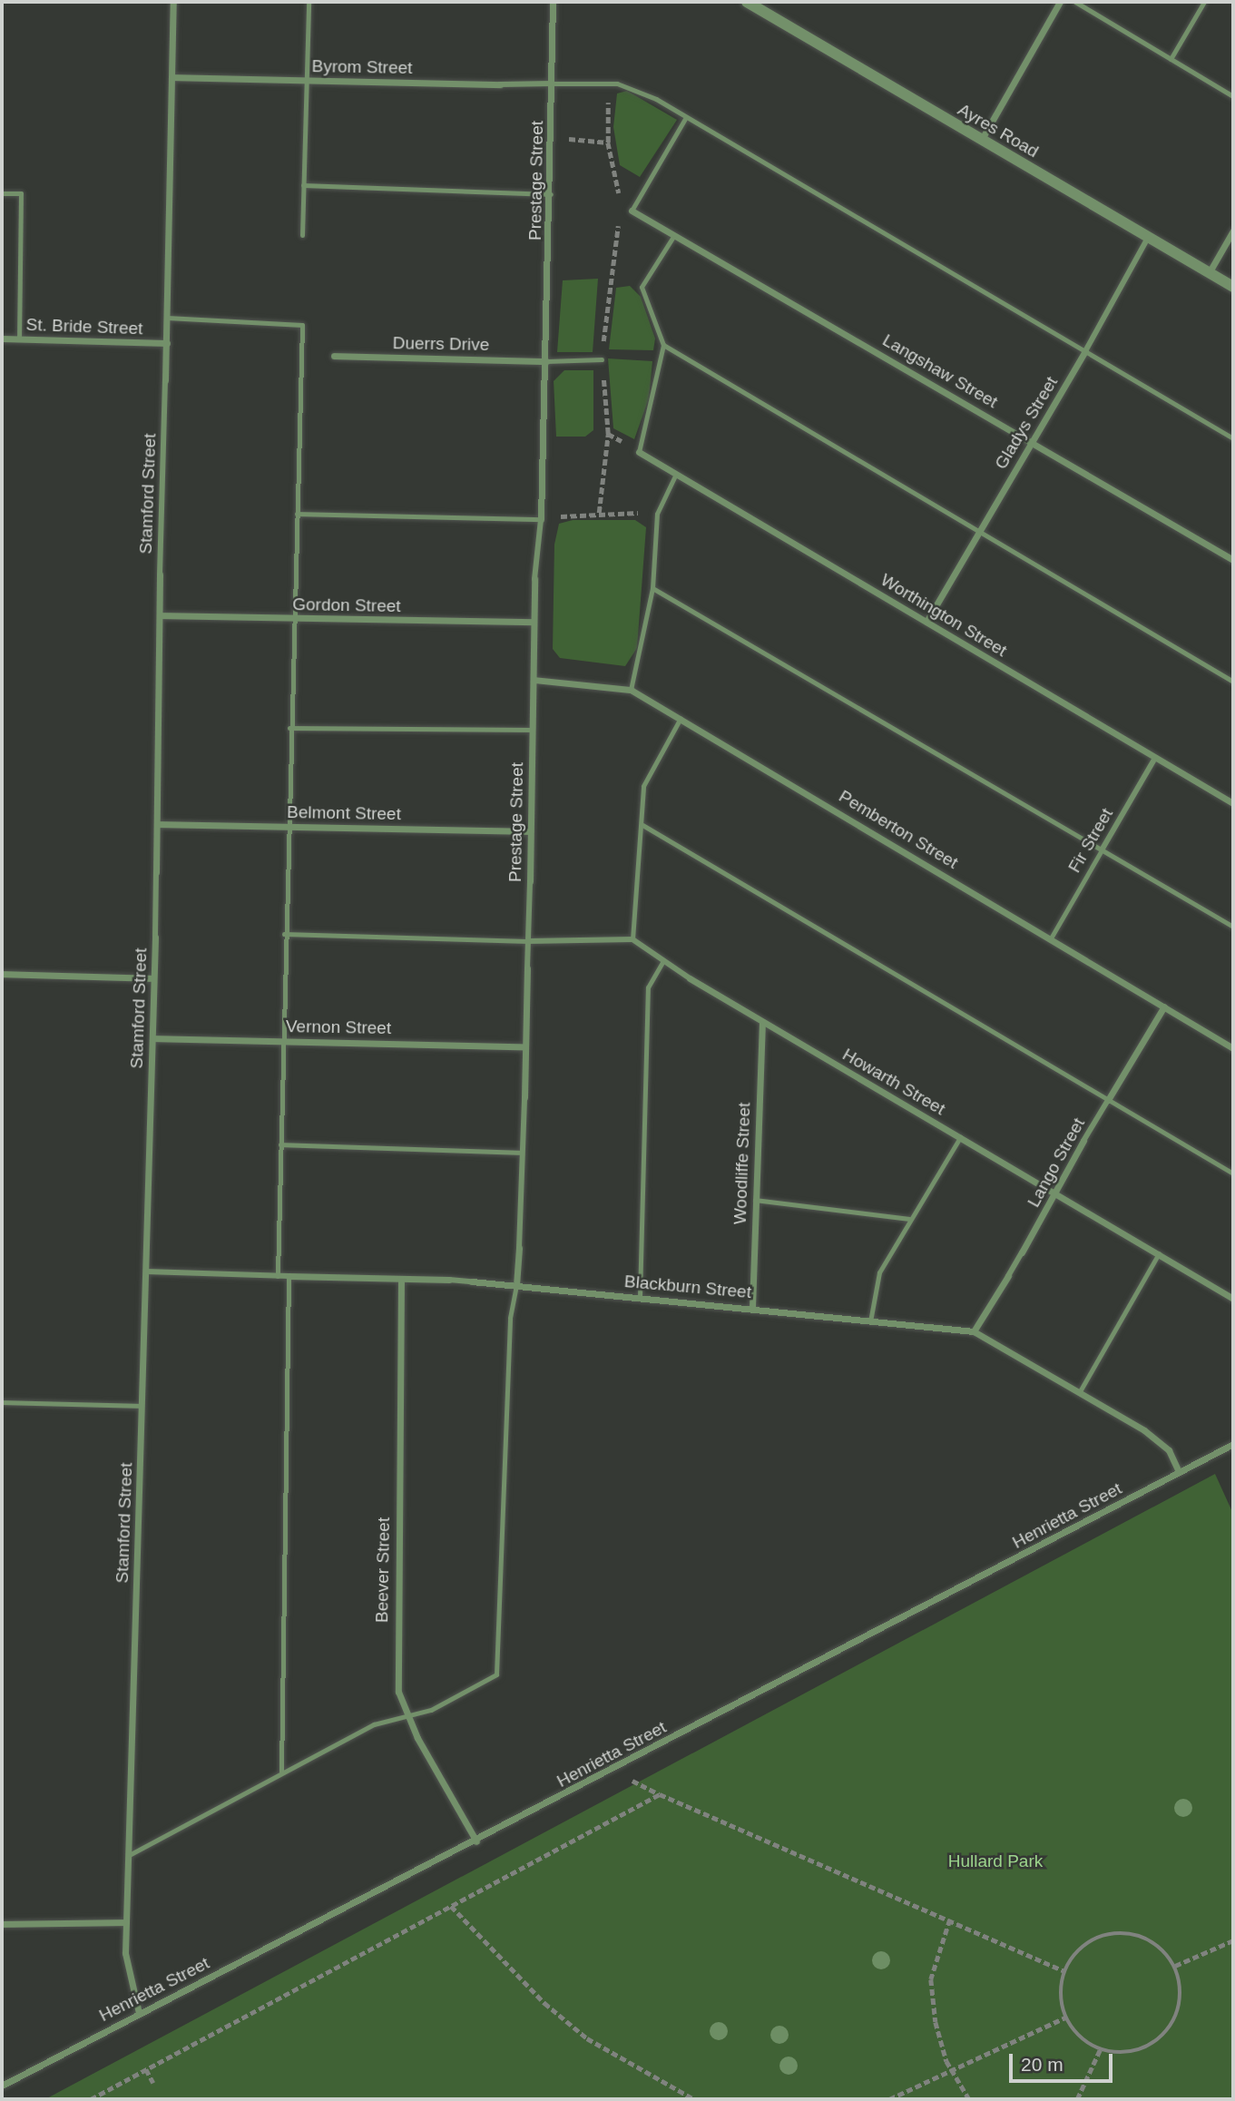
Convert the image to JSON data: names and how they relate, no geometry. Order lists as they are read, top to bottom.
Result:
{
  "streets": {
    "street": [
      "Byrom Street",
      "Ayres Road",
      "Prestage Street",
      "St. Bride Street",
      "Duerrs Drive",
      "Langshaw Street",
      "Gladys Street",
      "Stamford Street",
      "Gordon Street",
      "Worthington Street",
      "Belmont Street",
      "Pemberton Street",
      "Fir Street",
      "Vernon Street",
      "Howarth Street",
      "Lango Street",
      "Woodliffe Street",
      "Blackburn Street",
      "Henrietta Street",
      "Beever Street"
    ]
  },
  "crossings": [
    ["Byrom Street", "Prestage Street"],
    ["Byrom Street", "Stamford Street"],
    ["Ayres Road", "Gladys Street"],
    ["Prestage Street", "Duerrs Drive"],
    ["Prestage Street", "Gordon Street"],
    ["Prestage Street", "Belmont Street"],
    ["Prestage Street", "Pemberton Street"],
    ["Prestage Street", "Vernon Street"],
    ["Prestage Street", "Blackburn Street"],
    ["St. Bride Street", "Stamford Street"],
    ["Langshaw Street", "Gladys Street"],
    ["Gladys Street", "Worthington Street"],
    ["Stamford Street", "Gordon Street"],
    ["Stamford Street", "Belmont Street"],
    ["Stamford Street", "Vernon Street"],
    ["Stamford Street", "Blackburn Street"],
    ["Stamford Street", "Henrietta Street"],
    ["Worthington Street", "Fir Street"],
    ["Pemberton Street", "Fir Street"],
    ["Pemberton Street", "Lango Street"],
    ["Howarth Street", "Lango Street"],
    ["Howarth Street", "Woodliffe Street"],
    ["Lango Street", "Blackburn Street"],
    ["Woodliffe Street", "Blackburn Street"],
    ["Blackburn Street", "Henrietta Street"],
    ["Blackburn Street", "Beever Street"],
    ["Henrietta Street", "Beever Street"]
  ],
  "parks": ["Hullard Park"],
  "scale_bar": "20 m"
}
